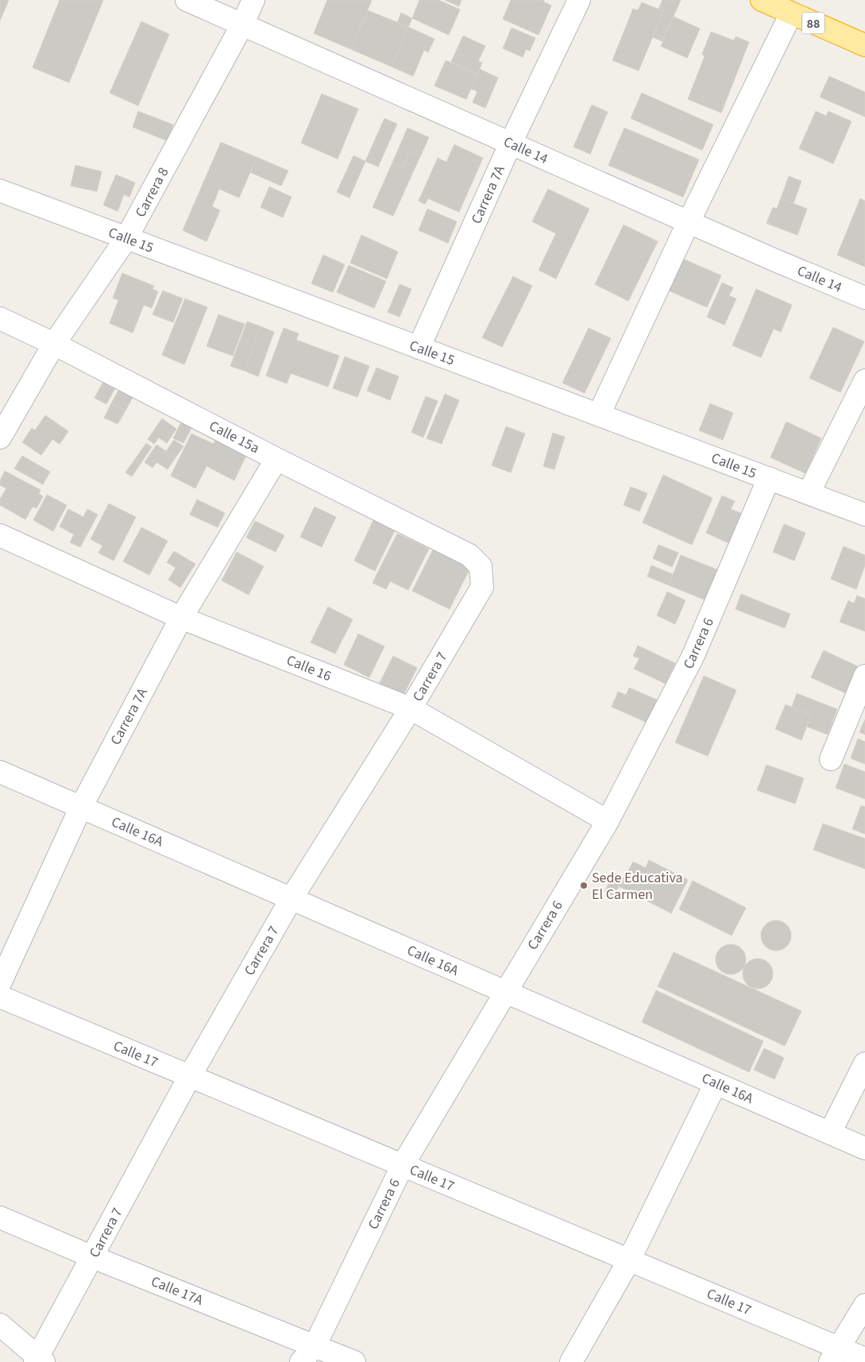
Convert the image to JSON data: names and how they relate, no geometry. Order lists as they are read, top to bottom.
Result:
{
  "streets": {
    "highway": ["88"],
    "street": [
      "Calle 14",
      "Carrera 8",
      "Carrera 7A",
      "Calle 15",
      "Calle 15a",
      "Carrera 6",
      "Calle 16",
      "Carrera 7",
      "Calle 16A",
      "Calle 17",
      "Calle 17A"
    ]
  },
  "crossings": [
    ["Calle 14", "Carrera 8"],
    ["Calle 14", "Carrera 7A"],
    ["Carrera 8", "Calle 15"],
    ["Carrera 8", "Calle 15a"],
    ["Carrera 7A", "Calle 15"],
    ["Carrera 7A", "Calle 15a"],
    ["Carrera 7A", "Calle 16"],
    ["Carrera 7A", "Calle 16A"],
    ["Calle 15", "Carrera 6"],
    ["Calle 15a", "Carrera 7"],
    ["Carrera 6", "Calle 16"],
    ["Carrera 6", "Calle 16A"],
    ["Carrera 6", "Calle 17"],
    ["Carrera 6", "Calle 17A"],
    ["Calle 16", "Carrera 7"],
    ["Carrera 7", "Calle 16A"],
    ["Carrera 7", "Calle 17"],
    ["Carrera 7", "Calle 17A"]
  ],
  "places": ["Sede Educativa El Carmen"]
}
